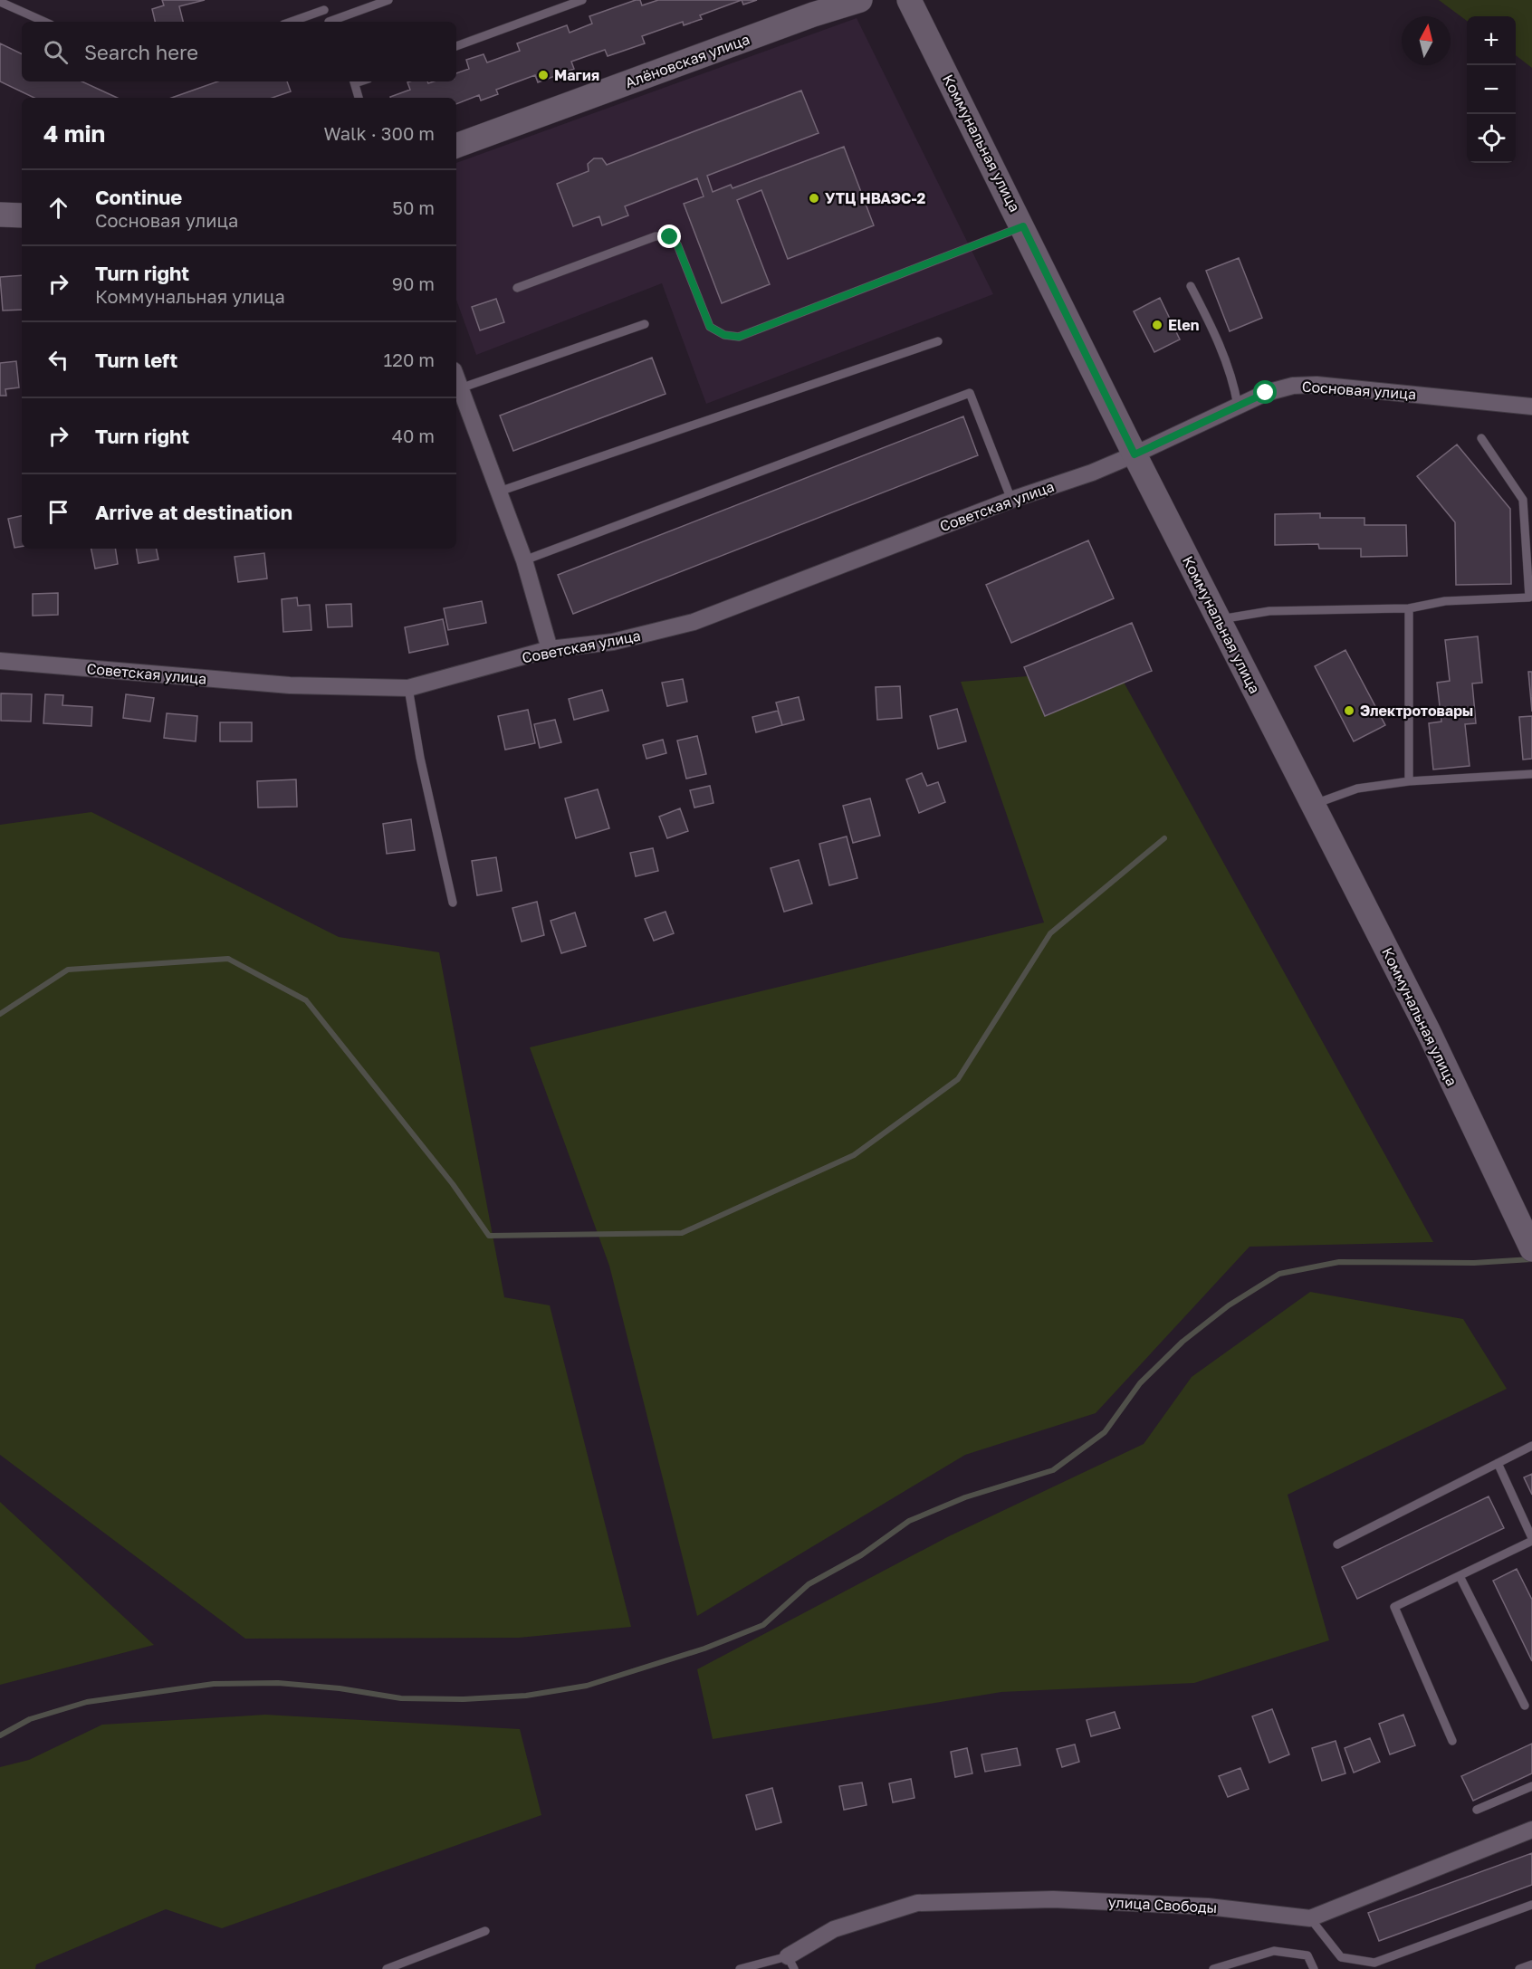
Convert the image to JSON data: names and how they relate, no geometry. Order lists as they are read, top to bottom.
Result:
{
  "streets": {
    "street": [
      "Алёновская улица",
      "Коммунальная улица",
      "Сосновая улица",
      "Советская улица",
      "улица Свободы"
    ]
  },
  "crossings": [
    ["Коммунальная улица", "Сосновая улица"],
    ["Коммунальная улица", "Советская улица"],
    ["Сосновая улица", "Советская улица"]
  ],
  "places": [
    "Магия",
    "УТЦ НВАЭС-2",
    "Elen",
    "Электротовары"
  ],
  "north": "top",
  "page": {
    "map_buttons": ["+", "−"],
    "search": "Search here",
    "heading": ["4 min", "Walk · 300 m"],
    "list": [
      ["Continue", "Сосновая улица", "50 m"],
      ["Turn right", "Коммунальная улица", "90 m"],
      ["Turn left", "120 m"],
      ["Turn right", "40 m"],
      "Arrive at destination"
    ]
  }
}
